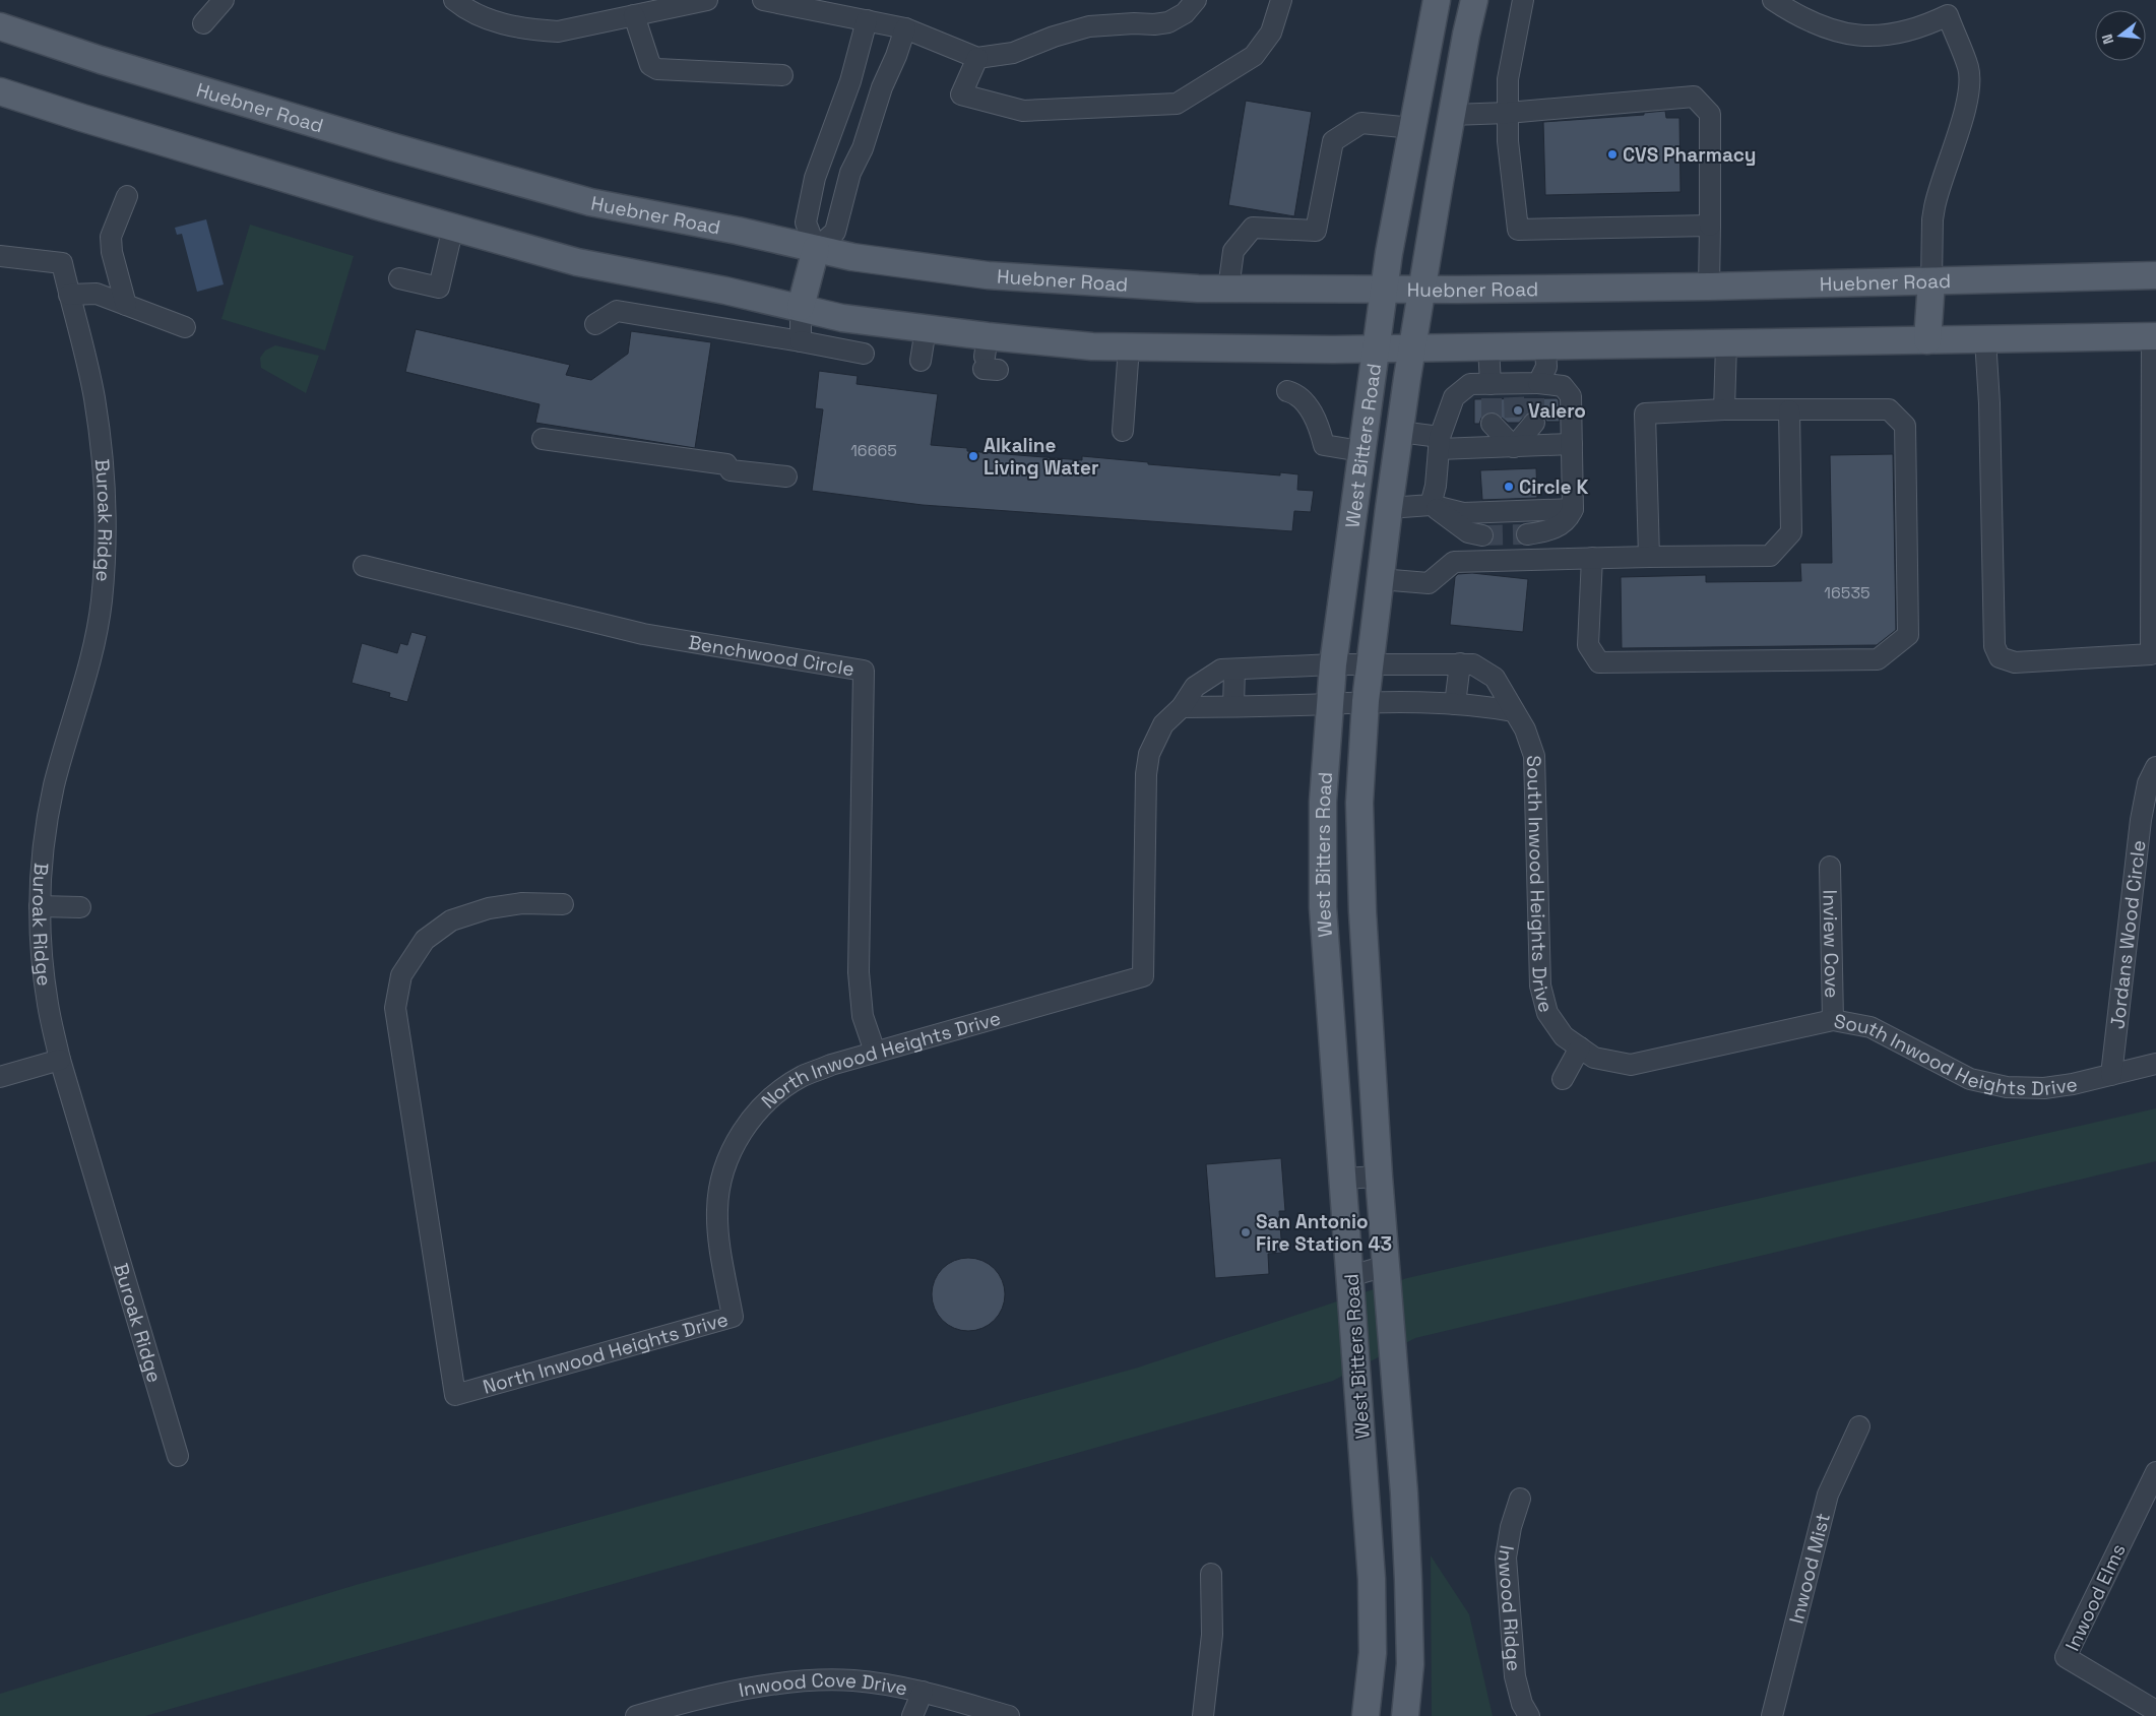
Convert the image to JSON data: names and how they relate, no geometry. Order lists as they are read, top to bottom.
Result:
{
  "streets": {
    "main road": ["Huebner Road", "West Bitters Road"],
    "street": [
      "Buroak Ridge",
      "Benchwood Circle",
      "South Inwood Heights Drive",
      "Jordans Wood Circle",
      "Inview Cove",
      "North Inwood Heights Drive",
      "Inwood Mist",
      "Inwood Elms",
      "Inwood Ridge",
      "Inwood Cove Drive"
    ]
  },
  "crossings": [
    ["Huebner Road", "West Bitters Road"],
    ["West Bitters Road", "South Inwood Heights Drive"],
    ["West Bitters Road", "North Inwood Heights Drive"],
    ["Benchwood Circle", "North Inwood Heights Drive"],
    ["South Inwood Heights Drive", "Jordans Wood Circle"],
    ["South Inwood Heights Drive", "Inview Cove"],
    ["South Inwood Heights Drive", "North Inwood Heights Drive"]
  ],
  "places": [
    "CVS Pharmacy",
    "Valero",
    "Alkaline Living Water",
    "Circle K",
    "San Antonio Fire Station 43"
  ],
  "house_numbers": ["16665", "16535"],
  "north": "left"
}
